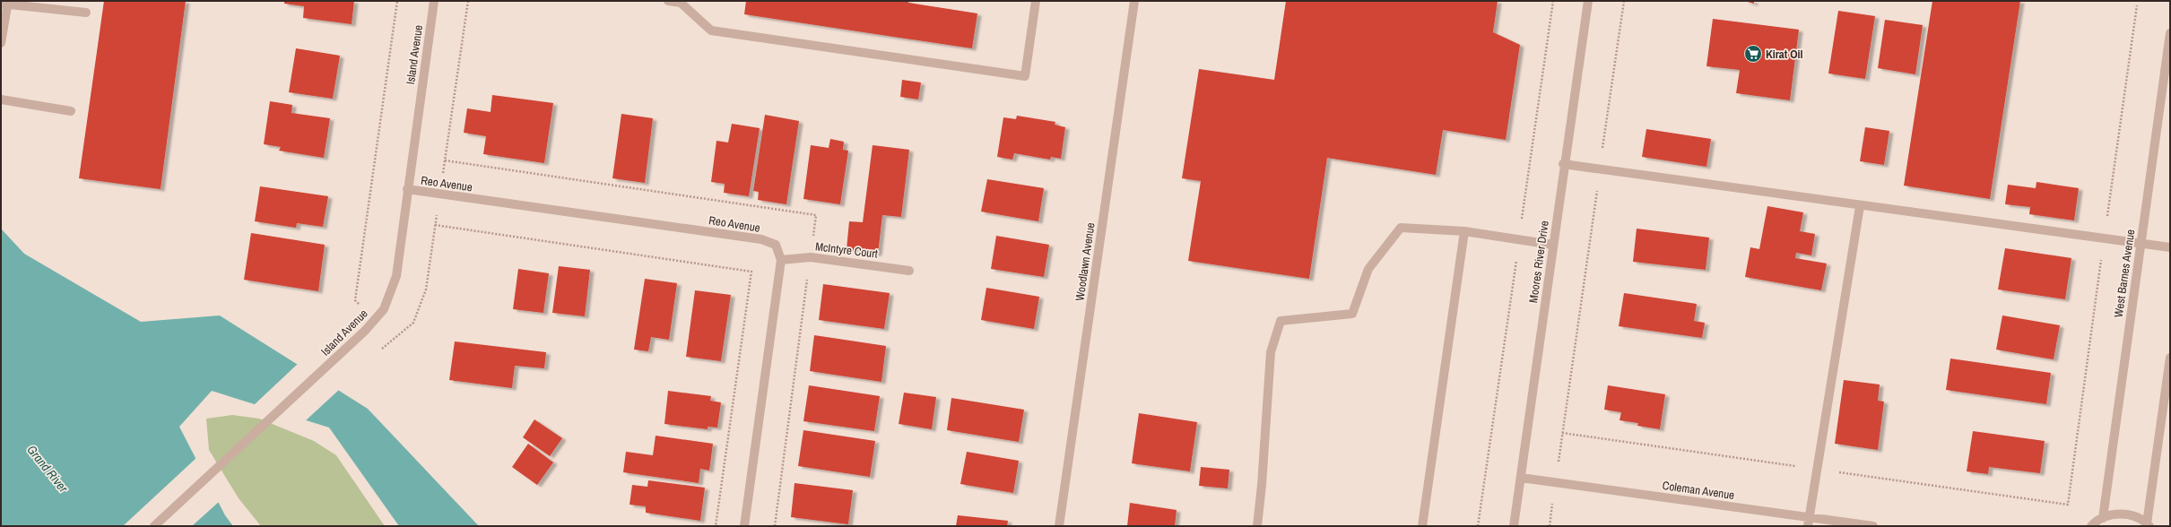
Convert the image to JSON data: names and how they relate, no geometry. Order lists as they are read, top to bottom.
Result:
{
  "streets": {
    "street": [
      "Island Avenue",
      "Reo Avenue",
      "McIntyre Court",
      "Woodlawn Avenue",
      "Moores River Drive",
      "West Barnes Avenue",
      "Coleman Avenue"
    ]
  },
  "crossings": [
    ["Island Avenue", "Reo Avenue"],
    ["Reo Avenue", "McIntyre Court"],
    ["Moores River Drive", "Coleman Avenue"]
  ],
  "water": ["Grand River"],
  "places": {
    "supermarket": ["Kirat Oil"]
  }
}
